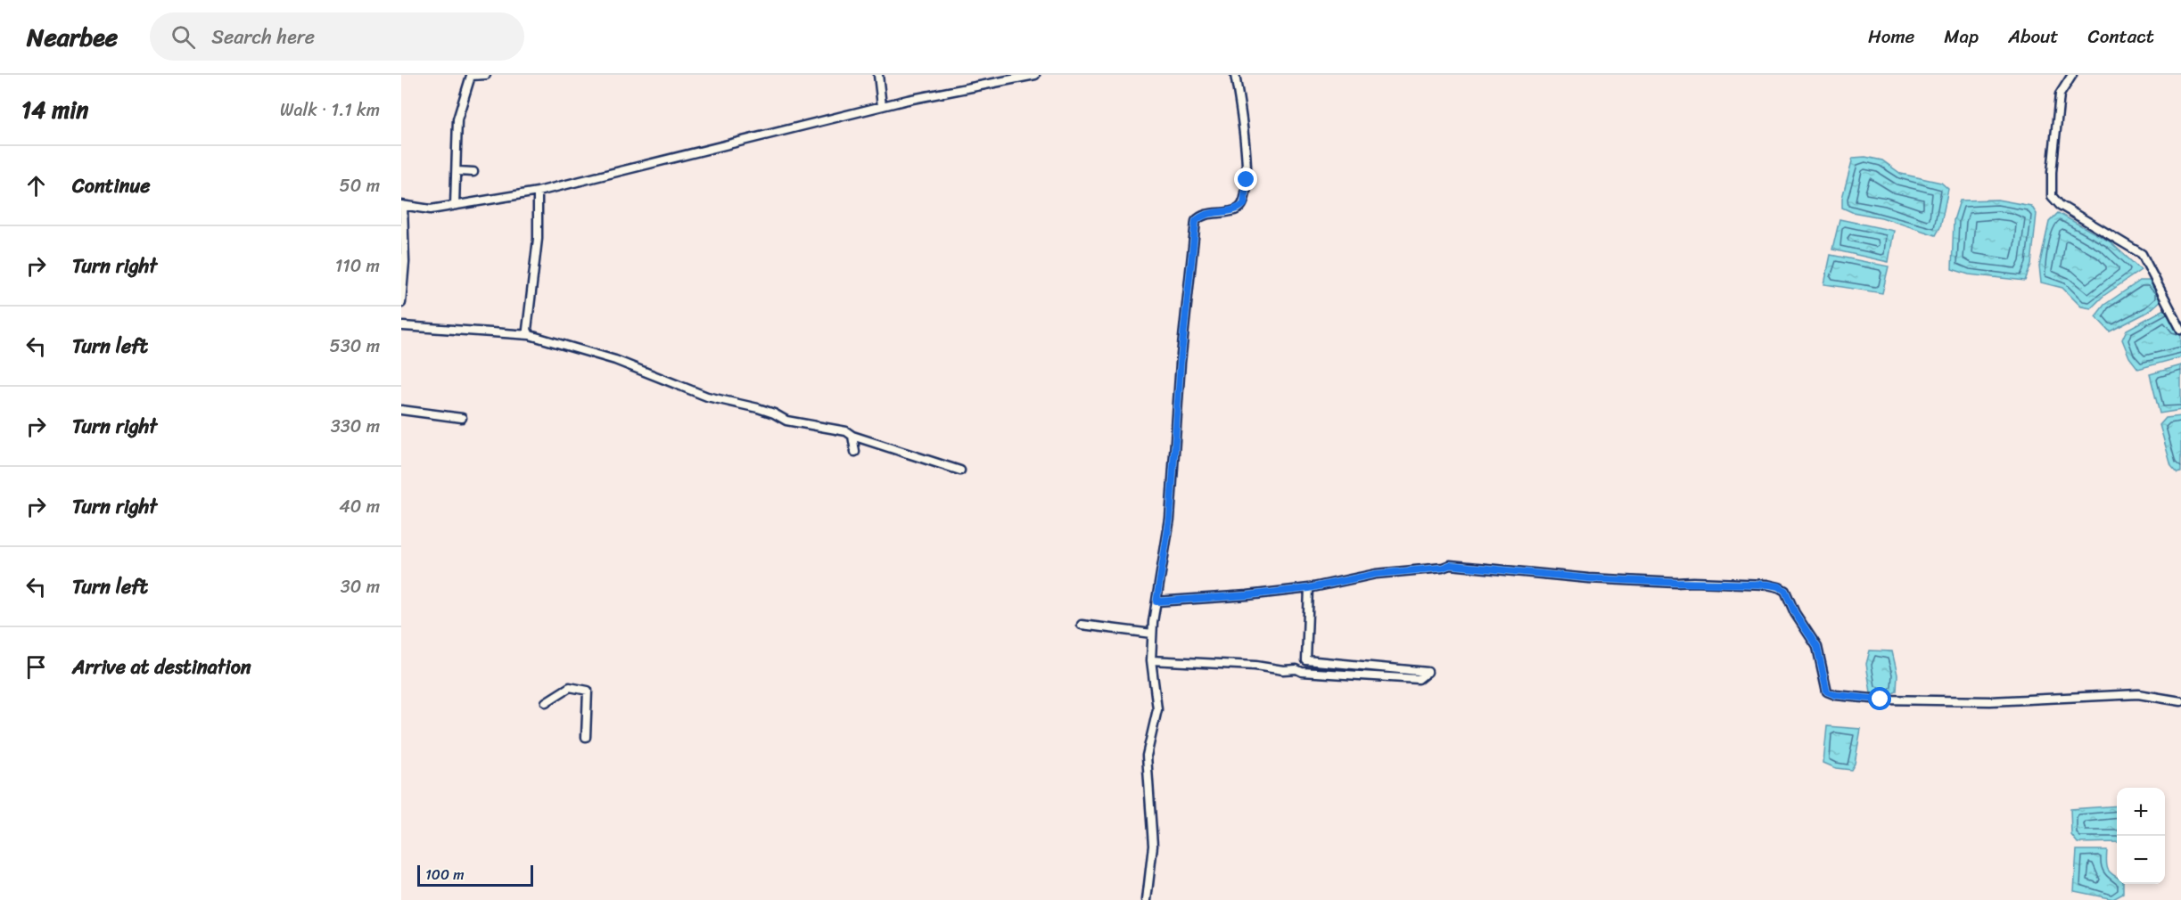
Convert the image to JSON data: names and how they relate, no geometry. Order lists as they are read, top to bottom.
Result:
{
  "scale_bar": "100 m",
  "page": {
    "header": "Nearbee",
    "search": "Search here",
    "nav": [
      "Home",
      "Map",
      "About",
      "Contact"
    ],
    "heading": ["14 min", "Walk · 1.1 km"],
    "list": [
      ["Continue", "50 m"],
      ["Turn right", "110 m"],
      ["Turn left", "530 m"],
      ["Turn right", "330 m"],
      ["Turn right", "40 m"],
      ["Turn left", "30 m"],
      "Arrive at destination"
    ],
    "map_buttons": ["+", "−"],
    "scale": "100 m"
  }
}
